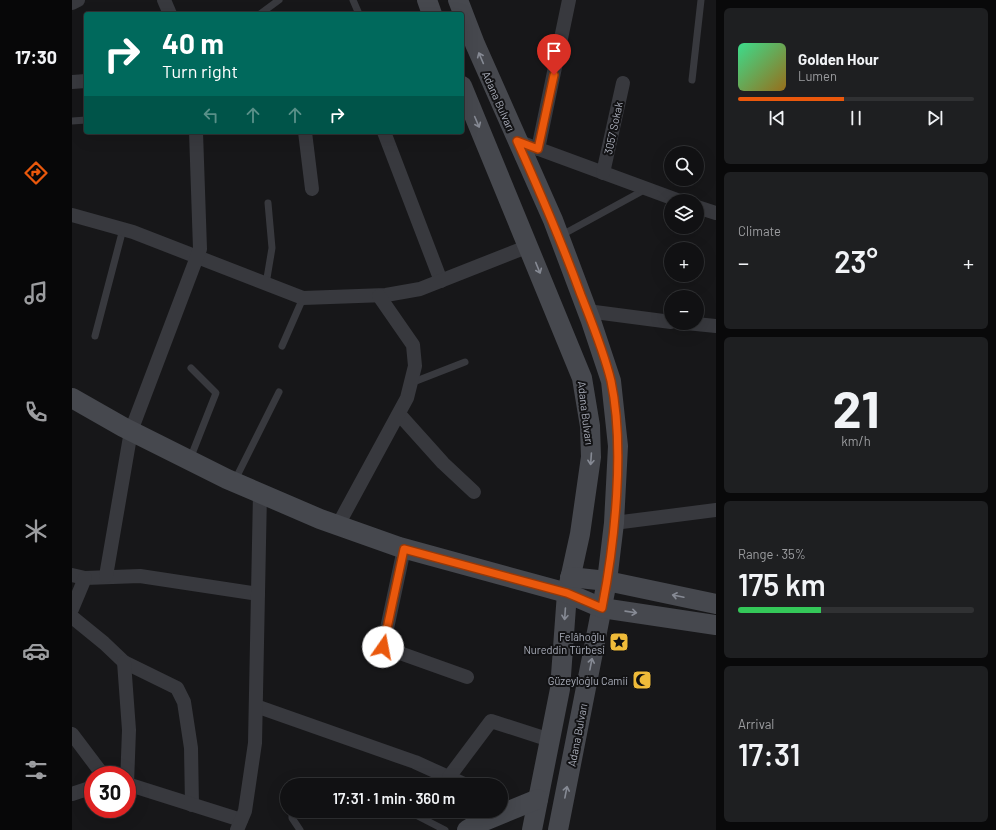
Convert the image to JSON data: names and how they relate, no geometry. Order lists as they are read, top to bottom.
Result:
{
  "streets": {
    "main road": ["Adana Bulvarı"],
    "street": ["3057 Sokak"]
  },
  "places": {
    "place": ["Felâhoğlu Nureddin Türbesi"],
    "mosque": ["Güzeyloğlu Camii"]
  },
  "page": {
    "tabs": "17:30",
    "turn": ["40 m", "Turn right"],
    "song": ["Golden Hour", "Lumen"],
    "map_buttons": ["+", "−"],
    "tile": [
      "Climate",
      ["21", "km/h"],
      ["Range · 35%", "175 km"],
      ["Arrival", "17:31"]
    ],
    "heat": ["−", "23°", "+"],
    "limit": "30",
    "trip": "17:31 · 1 min · 360 m"
  }
}
